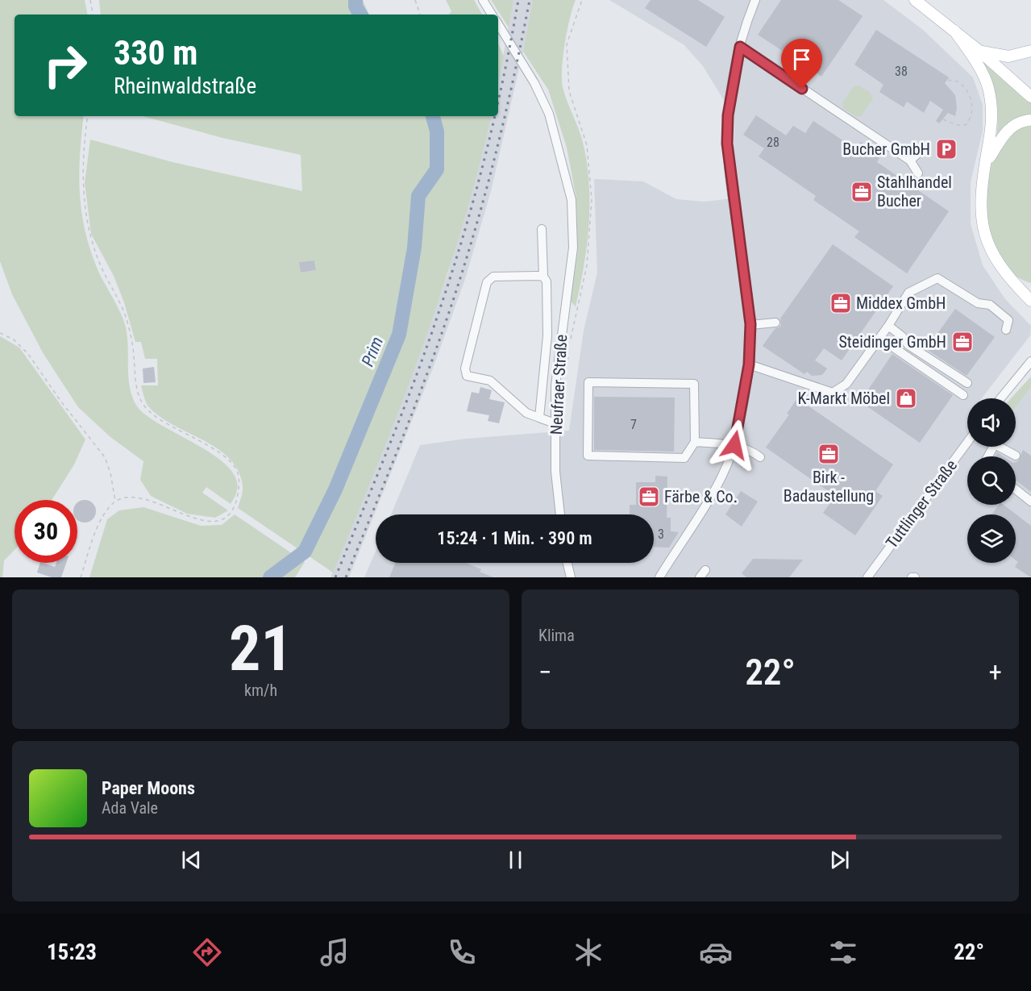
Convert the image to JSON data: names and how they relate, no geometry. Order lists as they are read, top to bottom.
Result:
{
  "streets": {
    "street": ["Neufraer Straße", "Tuttlinger Straße"]
  },
  "water": ["Prim"],
  "places": {
    "parking": ["Bucher GmbH"],
    "office": [
      "Stahlhandel Bucher",
      "Middex GmbH",
      "Steidinger GmbH",
      "Birk - Badaustellung",
      "Färbe & Co."
    ],
    "shop": ["K-Markt Möbel"]
  },
  "house_numbers": [
    "38",
    "28",
    "7",
    "3"
  ],
  "page": {
    "turn": ["330 m", "Rheinwaldstraße"],
    "limit": "30",
    "trip": "15:24 · 1 Min. · 390 m",
    "tile": [
      ["21", "km/h"],
      "Klima"
    ],
    "heat": ["−", "22°", "+"],
    "song": ["Paper Moons", "Ada Vale"],
    "tabs": ["15:23", "22°"]
  }
}
